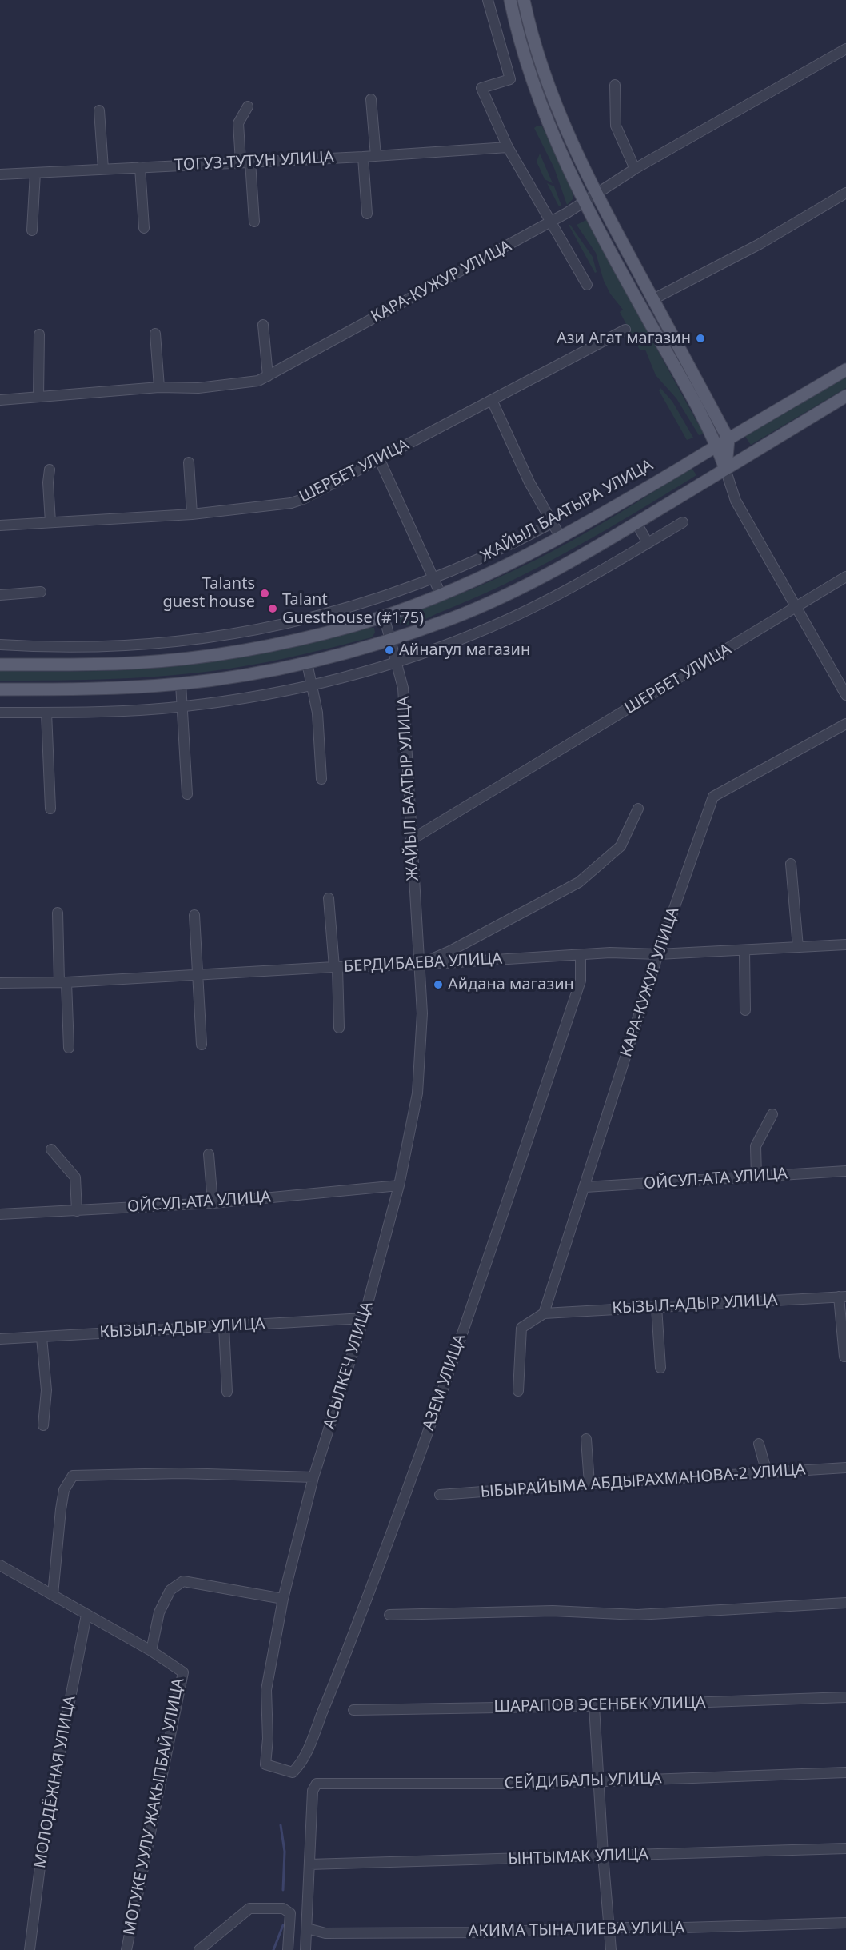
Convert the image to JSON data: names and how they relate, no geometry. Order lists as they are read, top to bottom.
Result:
{
  "streets": {
    "main road": ["ЖАЙЫЛ БААТЫРА УЛИЦА"],
    "street": [
      "ТОГУЗ-ТУТУН УЛИЦА",
      "КАРА-КУЖУР УЛИЦА",
      "ШЕРБЕТ УЛИЦА",
      "ЖАЙЫЛ БААТЫР УЛИЦА",
      "БЕРДИБАЕВА УЛИЦА",
      "ОЙСУЛ-АТА УЛИЦА",
      "КЫЗЫЛ-АДЫР УЛИЦА",
      "АСЫЛКЕЧ УЛИЦА",
      "АЗЕМ УЛИЦА",
      "ЫБЫРАЙЫМА АБДЫРАХМАНОВА-2 УЛИЦА",
      "ШАРАПОВ ЭСЕНБЕК УЛИЦА",
      "СЕЙДИБАЛЫ УЛИЦА",
      "МОЛОДЁЖНАЯ УЛИЦА",
      "МОТУКЕ УУЛУ ЖАКЫПБАЙ УЛИЦА",
      "ЫНТЫМАК УЛИЦА",
      "АКИМА ТЫНАЛИЕВА УЛИЦА"
    ]
  },
  "crossings": [
    ["КАРА-КУЖУР УЛИЦА", "БЕРДИБАЕВА УЛИЦА"],
    ["КАРА-КУЖУР УЛИЦА", "ОЙСУЛ-АТА УЛИЦА"],
    ["КАРА-КУЖУР УЛИЦА", "КЫЗЫЛ-АДЫР УЛИЦА"],
    ["ШЕРБЕТ УЛИЦА", "ЖАЙЫЛ БААТЫР УЛИЦА"],
    ["ЖАЙЫЛ БААТЫРА УЛИЦА", "ЖАЙЫЛ БААТЫР УЛИЦА"],
    ["ЖАЙЫЛ БААТЫР УЛИЦА", "БЕРДИБАЕВА УЛИЦА"],
    ["ЖАЙЫЛ БААТЫР УЛИЦА", "АСЫЛКЕЧ УЛИЦА"],
    ["БЕРДИБАЕВА УЛИЦА", "АСЫЛКЕЧ УЛИЦА"],
    ["БЕРДИБАЕВА УЛИЦА", "АЗЕМ УЛИЦА"],
    ["ОЙСУЛ-АТА УЛИЦА", "АСЫЛКЕЧ УЛИЦА"],
    ["КЫЗЫЛ-АДЫР УЛИЦА", "АСЫЛКЕЧ УЛИЦА"],
    ["АСЫЛКЕЧ УЛИЦА", "АЗЕМ УЛИЦА"],
    ["СЕЙДИБАЛЫ УЛИЦА", "ЫНТЫМАК УЛИЦА"],
    ["МОЛОДЁЖНАЯ УЛИЦА", "МОТУКЕ УУЛУ ЖАКЫПБАЙ УЛИЦА"]
  ],
  "places": [
    "Ази Агат магазин",
    "Talants guest house",
    "Talant Guesthouse (#175)",
    "Айнагул магазин",
    "Айдана магазин"
  ]
}
